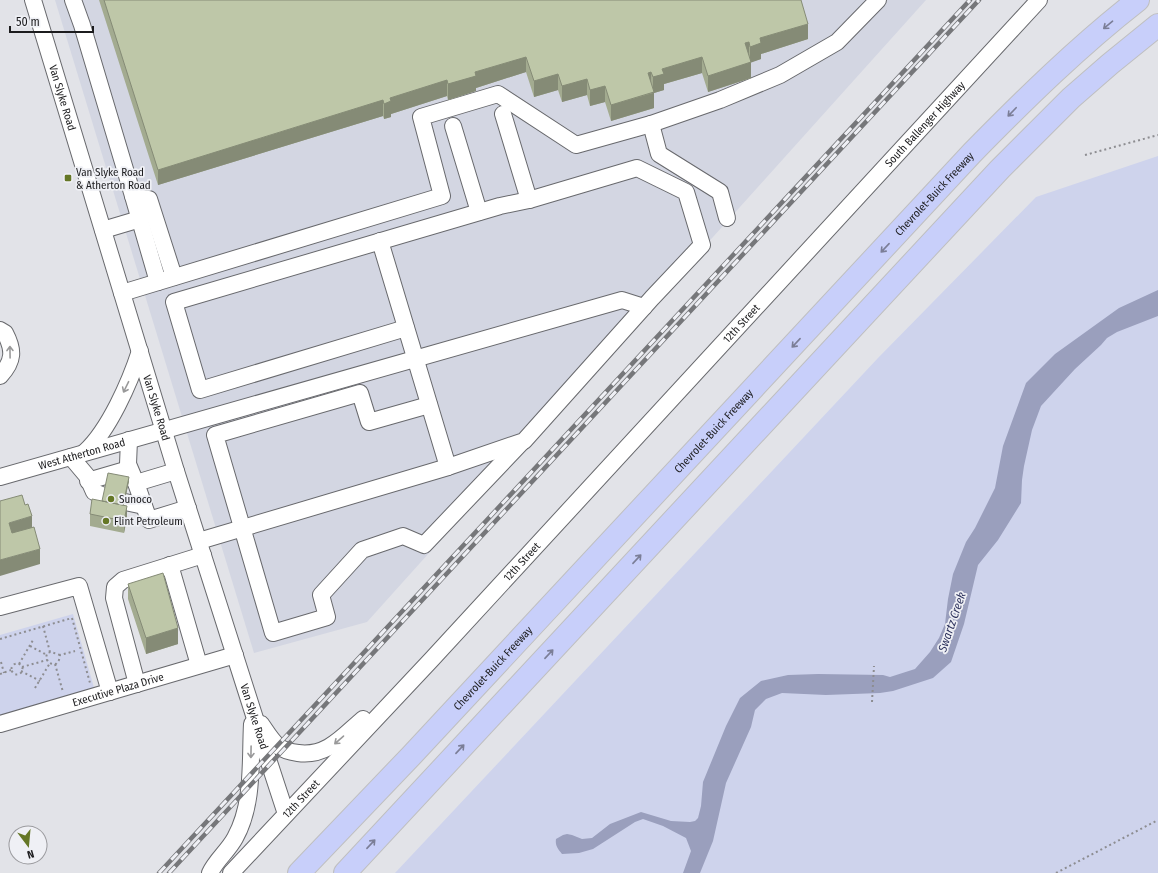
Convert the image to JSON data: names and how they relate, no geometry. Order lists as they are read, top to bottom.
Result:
{
  "streets": {
    "highway": ["Chevrolet-Buick Freeway"],
    "street": [
      "Van Slyke Road",
      "South Ballenger Highway",
      "12th Street",
      "West Atherton Road",
      "Executive Plaza Drive"
    ]
  },
  "crossings": [
    ["Van Slyke Road", "12th Street"],
    ["Van Slyke Road", "West Atherton Road"],
    ["Van Slyke Road", "Executive Plaza Drive"],
    ["South Ballenger Highway", "12th Street"]
  ],
  "water": ["Swartz Creek"],
  "places": {
    "transit": ["Van Slyke Road & Atherton Road"],
    "other": ["Sunoco", "Flint Petroleum"]
  },
  "scale_bar": "50 m",
  "north": "bottom"
}
